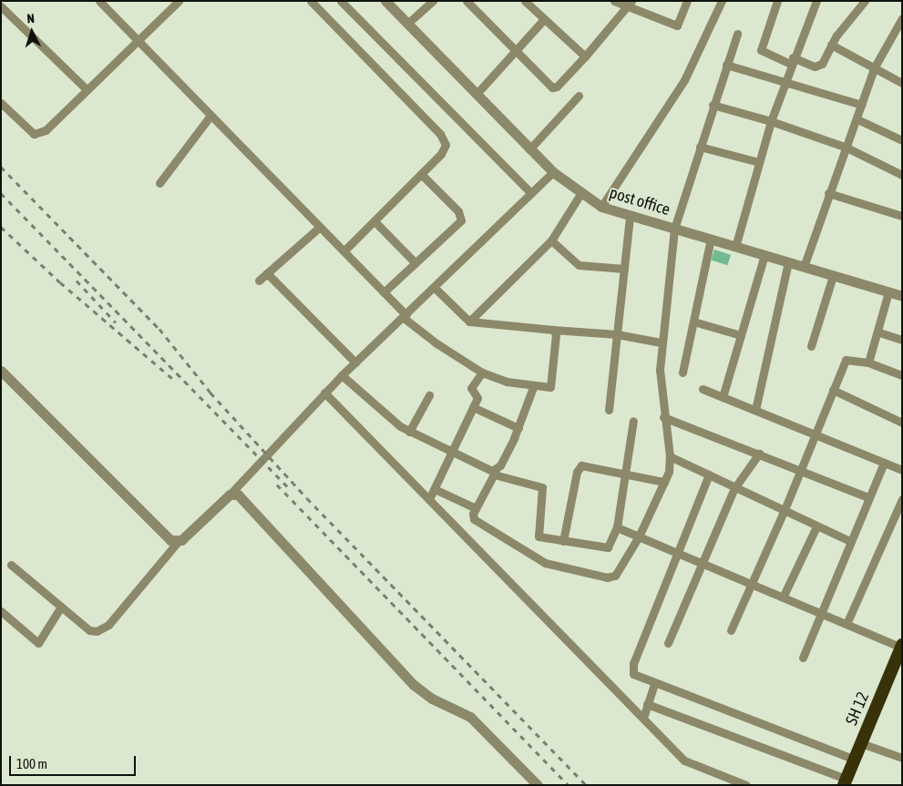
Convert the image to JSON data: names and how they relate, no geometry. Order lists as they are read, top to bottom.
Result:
{
  "streets": {
    "highway": ["SH 12"],
    "street": ["post office"]
  },
  "scale_bar": "100 m",
  "north": "top"
}
